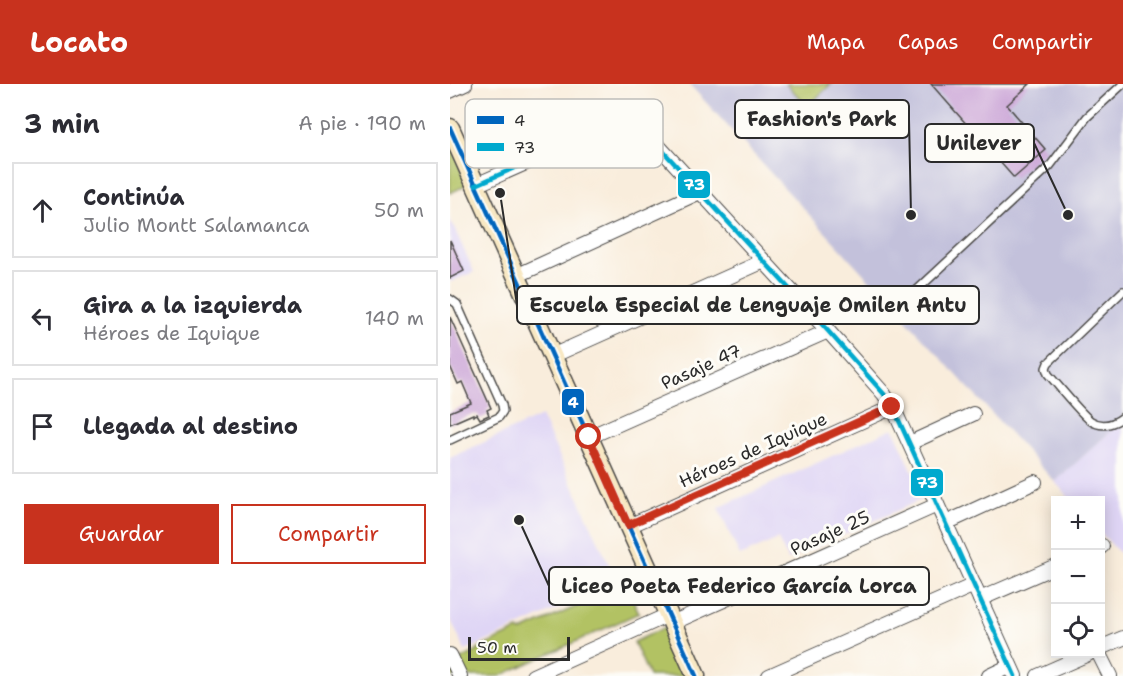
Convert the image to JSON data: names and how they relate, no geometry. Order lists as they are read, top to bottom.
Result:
{
  "streets": {
    "street": ["Pasaje 47", "Héroes de Iquique", "Pasaje 25"]
  },
  "places": [
    "Escuela Especial de Lenguaje Omilen Antu",
    "Fashion's Park",
    "Unilever",
    "Liceo Poeta Federico García Lorca"
  ],
  "lines": ["transit line 4", "transit line 73"],
  "legend": ["4", "73"],
  "scale_bar": "50 m",
  "page": {
    "header": "Locato",
    "nav": ["Mapa", "Capas", "Compartir"],
    "heading": ["3 min", "A pie · 190 m"],
    "list": [
      ["Continúa", "Julio Montt Salamanca", "50 m"],
      ["Gira a la izquierda", "Héroes de Iquique", "140 m"],
      "Llegada al destino"
    ],
    "buttons": ["Guardar", "Compartir"],
    "map_buttons": ["+", "−"],
    "scale": "50 m"
  }
}
